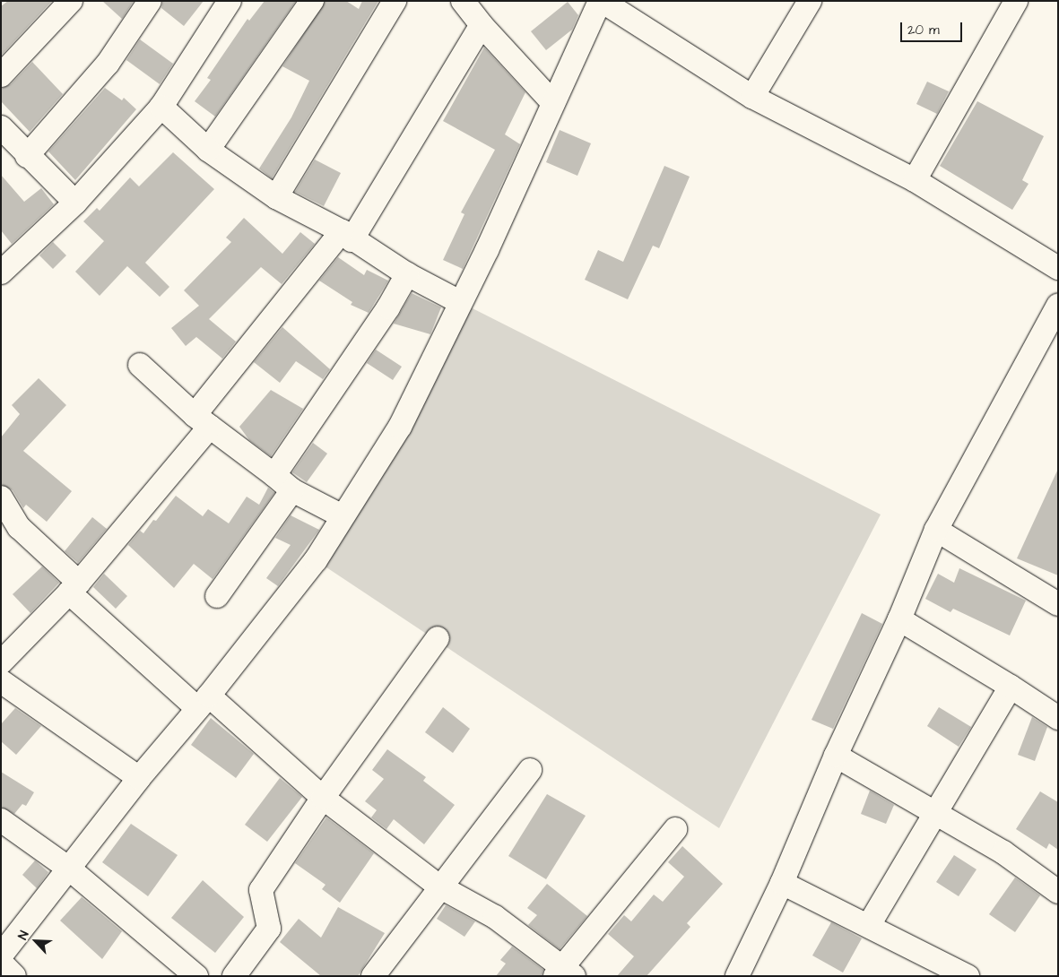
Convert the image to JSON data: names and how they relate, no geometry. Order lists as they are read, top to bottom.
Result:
{
  "scale_bar": "20 m",
  "north": "top left"
}
